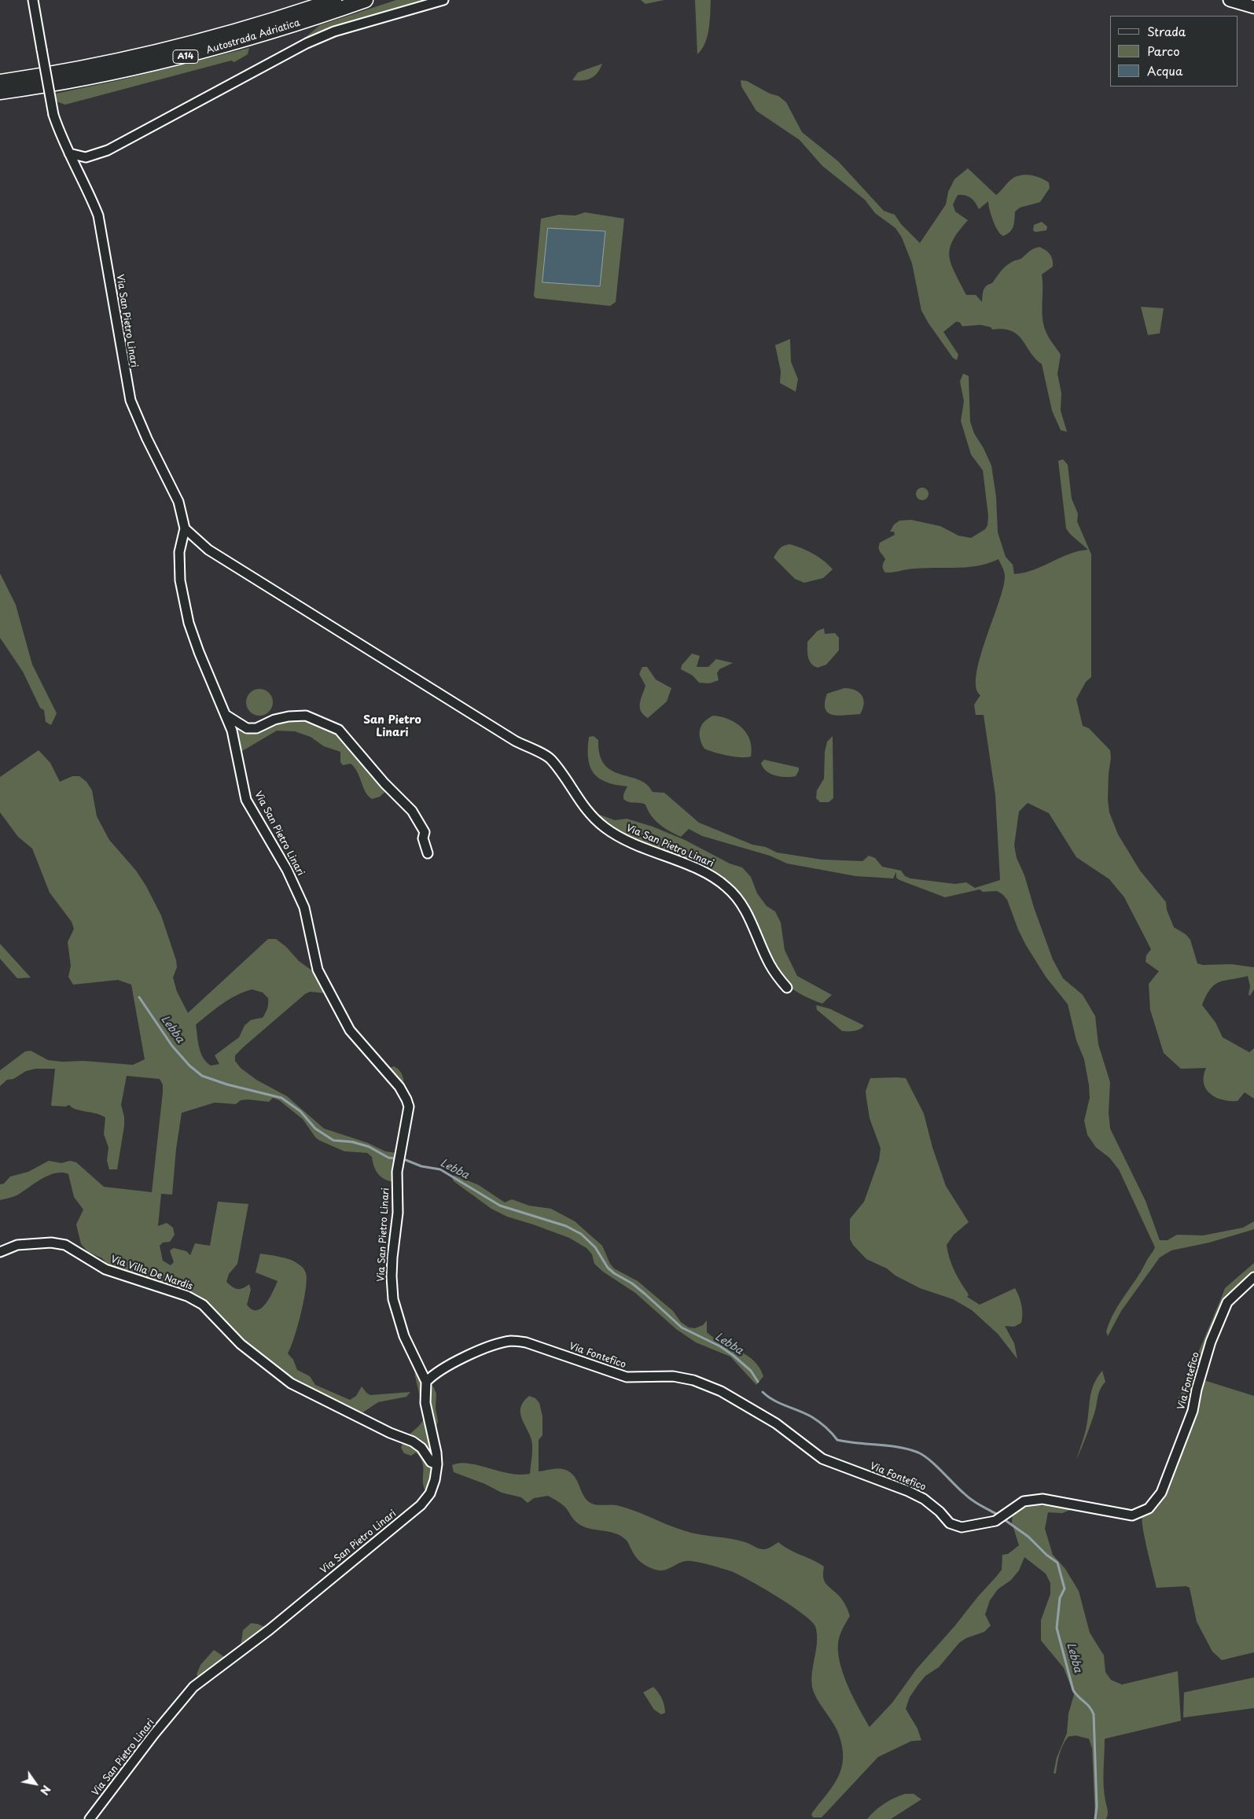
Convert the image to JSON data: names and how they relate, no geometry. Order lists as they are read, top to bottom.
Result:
{
  "streets": {
    "highway": ["Autostrada Adriatica", "A14"],
    "street": ["Via San Pietro Linari", "Via Villa De Nardis", "Via Fontefico"]
  },
  "crossings": [
    ["Via San Pietro Linari", "Via Villa De Nardis"],
    ["Via San Pietro Linari", "Via Fontefico"]
  ],
  "districts": ["San Pietro Linari"],
  "water": ["Lebba"],
  "legend": ["Strada", "Parco", "Acqua"],
  "north": "bottom right"
}
